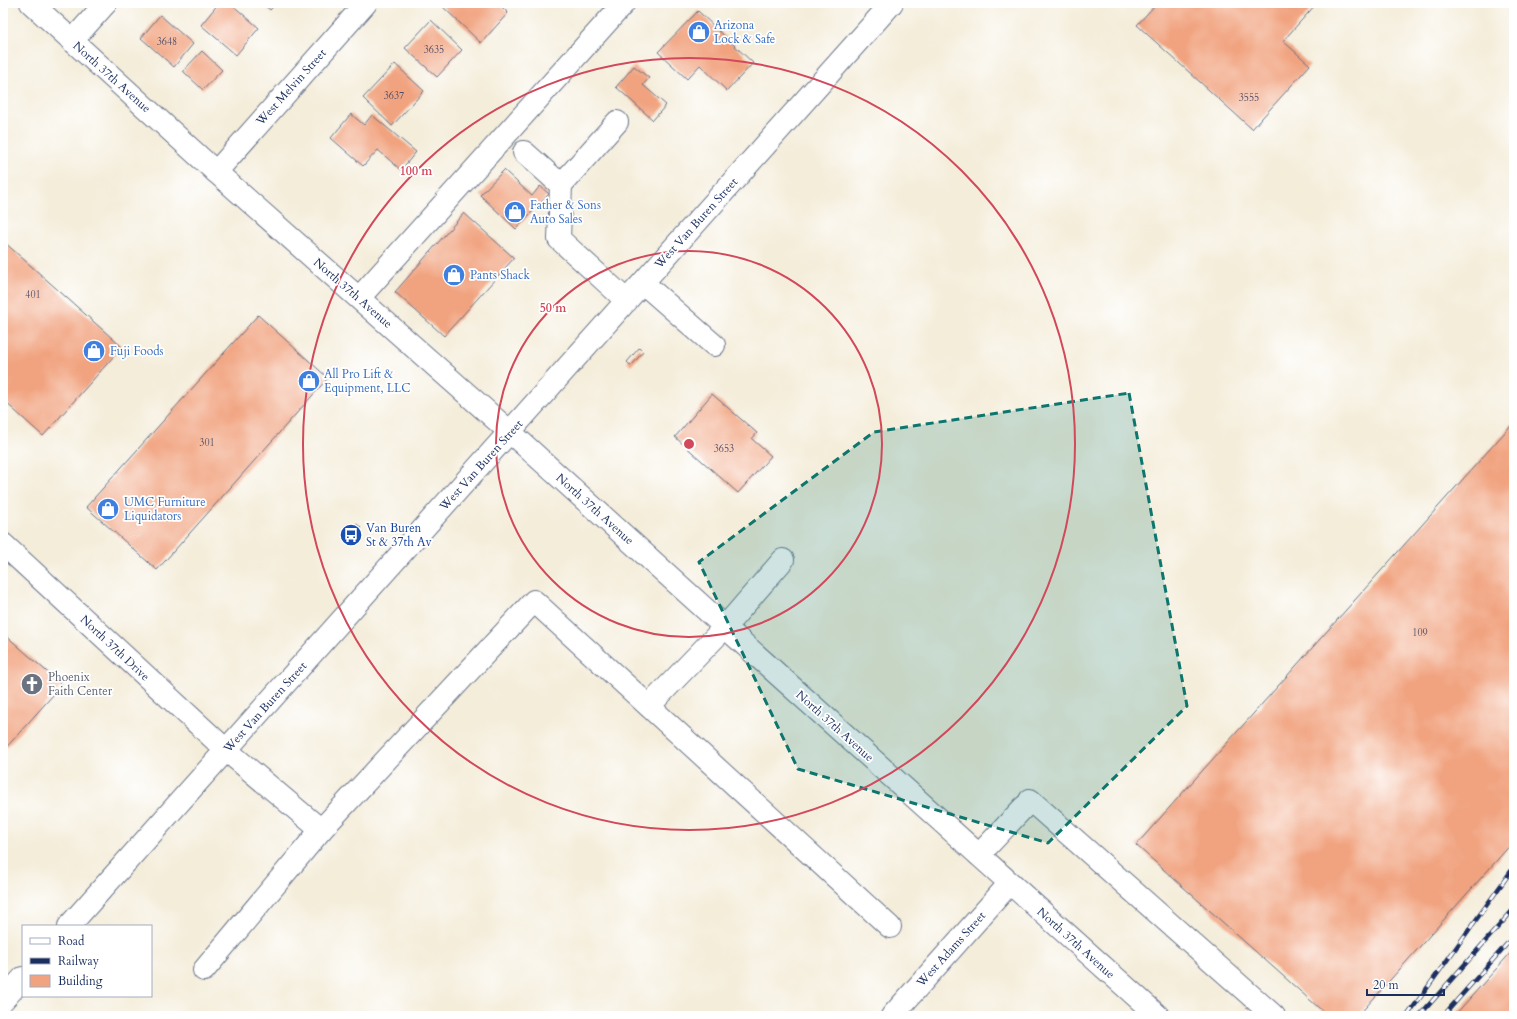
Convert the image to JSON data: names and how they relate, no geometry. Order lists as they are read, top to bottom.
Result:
{
  "streets": {
    "street": [
      "North 37th Avenue",
      "West Melvin Street",
      "West Van Buren Street",
      "North 37th Drive",
      "West Adams Street"
    ]
  },
  "crossings": [
    ["North 37th Avenue", "West Melvin Street"],
    ["North 37th Avenue", "West Van Buren Street"],
    ["North 37th Avenue", "West Adams Street"],
    ["West Van Buren Street", "North 37th Drive"]
  ],
  "places": {
    "shop": [
      "Arizona Lock & Safe",
      "Father & Sons Auto Sales",
      "Pants Shack",
      "Fuji Foods",
      "All Pro Lift & Equipment, LLC",
      "UMC Furniture Liquidators"
    ],
    "bus stop": ["Van Buren St & 37th Av"],
    "church": ["Phoenix Faith Center"]
  },
  "house_numbers": [
    "3648",
    "3635",
    "3637",
    "3555",
    "401",
    "301",
    "3653",
    "109"
  ],
  "legend": ["Road", "Railway", "Building"],
  "scale_bar": "20 m",
  "rings": ["100 m", "50 m"]
}
